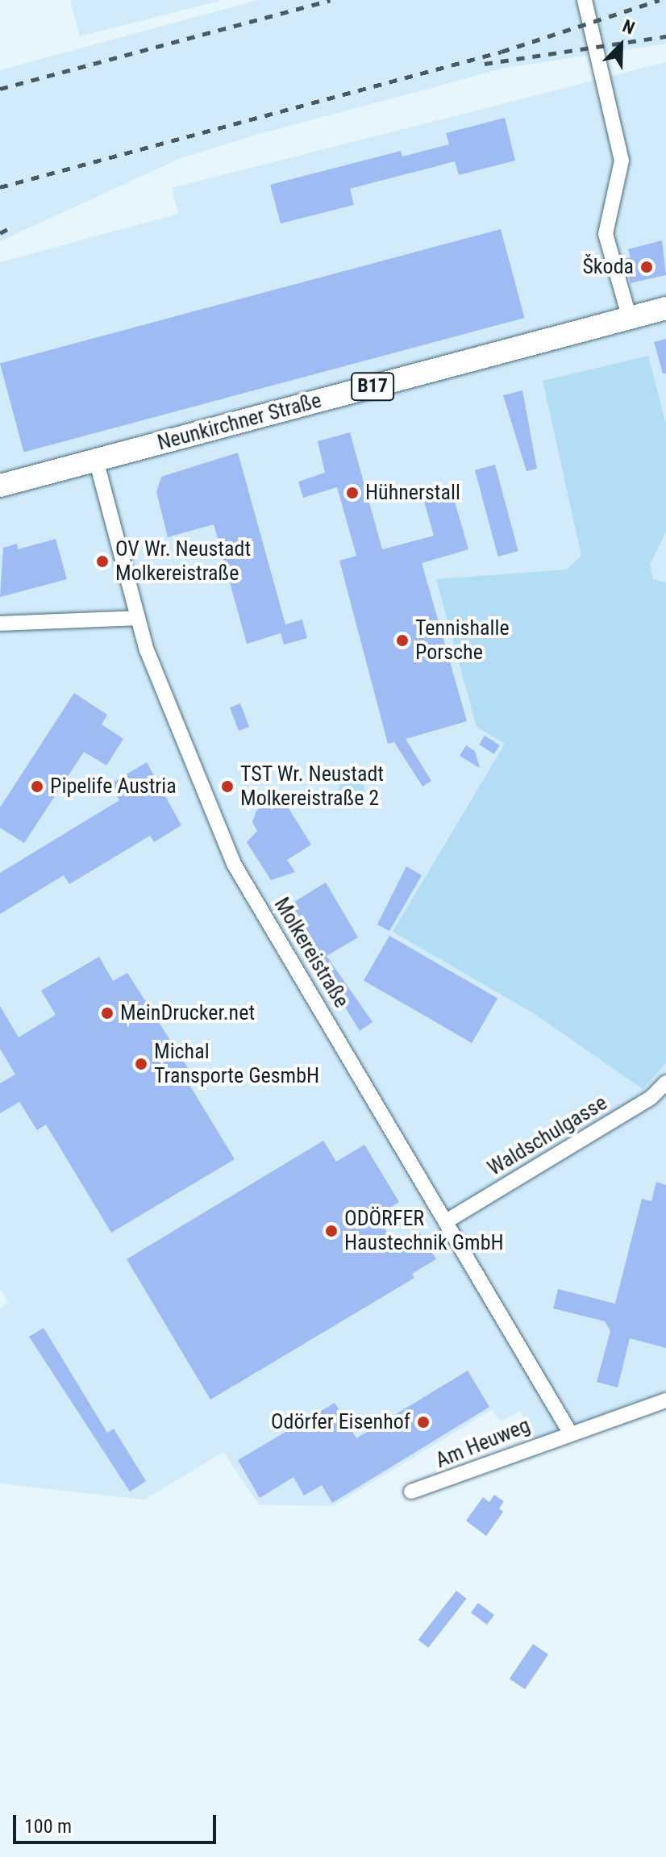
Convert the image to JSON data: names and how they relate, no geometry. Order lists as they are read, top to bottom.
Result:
{
  "streets": {
    "main road": ["B17", "Neunkirchner Straße"],
    "street": ["Molkereistraße", "Waldschulgasse", "Am Heuweg"]
  },
  "crossings": [
    ["Neunkirchner Straße", "Molkereistraße"],
    ["Molkereistraße", "Waldschulgasse"],
    ["Molkereistraße", "Am Heuweg"]
  ],
  "places": [
    "Škoda",
    "Hühnerstall",
    "OV Wr. Neustadt Molkereistraße",
    "Tennishalle Porsche",
    "Pipelife Austria",
    "TST Wr. Neustadt Molkereistraße 2",
    "MeinDrucker.net",
    "Michal Transporte GesmbH",
    "ODÖRFER Haustechnik GmbH",
    "Odörfer Eisenhof"
  ],
  "scale_bar": "100 m",
  "north": "top right"
}
